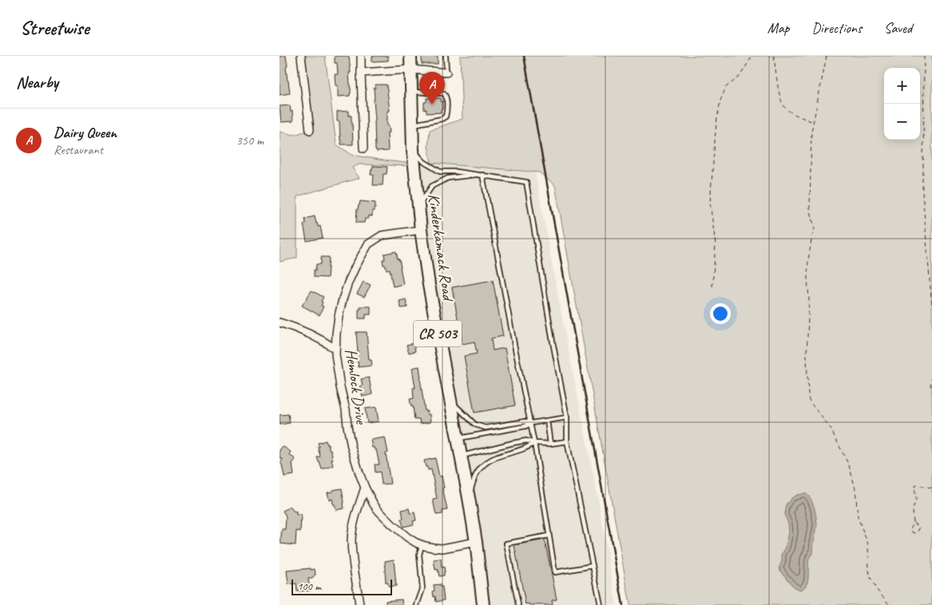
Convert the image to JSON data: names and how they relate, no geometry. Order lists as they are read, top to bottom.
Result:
{
  "streets": {
    "main road": ["Kinderkamack Road", "CR 503"],
    "street": ["Hemlock Drive"]
  },
  "crossings": [
    ["Kinderkamack Road", "Hemlock Drive"]
  ],
  "scale_bar": "100 m",
  "page": {
    "header": "Streetwise",
    "nav": ["Map", "Directions", "Saved"],
    "heading": "Nearby",
    "map_buttons": ["+", "−"],
    "pins": "A",
    "list": [
      {
        "mark": "A",
        "name": "Dairy Queen",
        "note": "Restaurant",
        "value": "350 m"
      }
    ],
    "scale": "100 m"
  }
}
